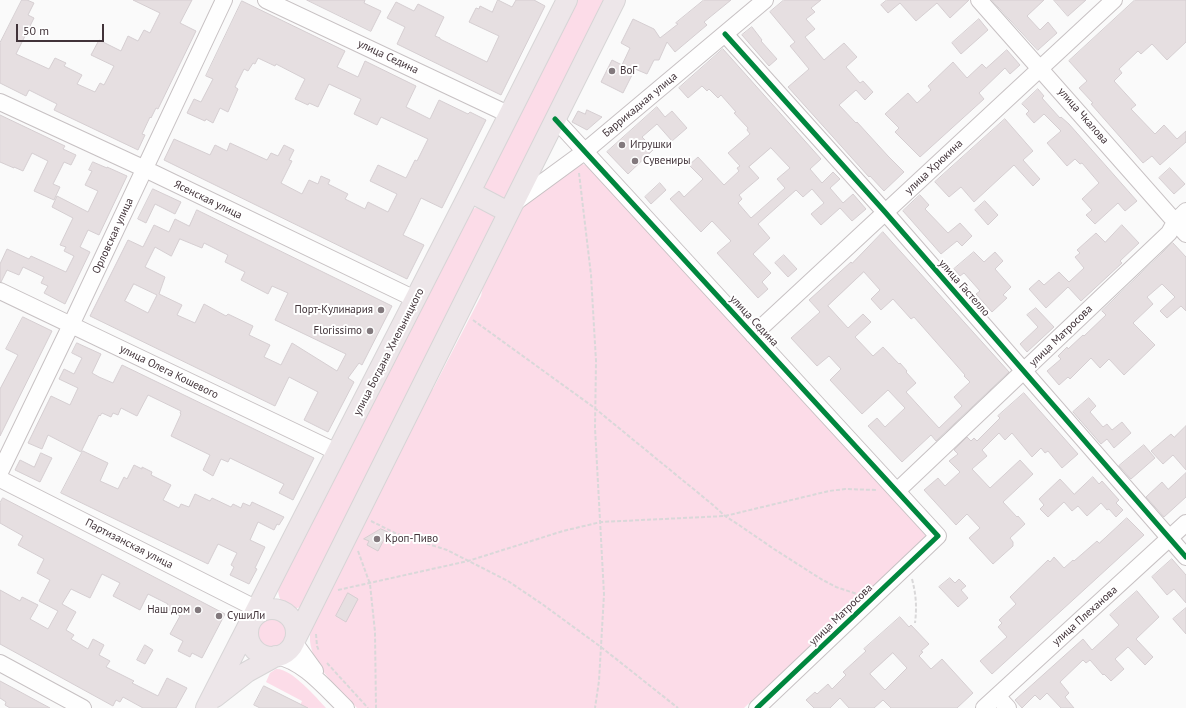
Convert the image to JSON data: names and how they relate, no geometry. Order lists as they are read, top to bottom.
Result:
{
  "streets": {
    "main road": ["улица Богдана Хмельницкого"],
    "street": [
      "улица Седина",
      "Баррикадная улица",
      "улица Чкалова",
      "улица Хрюкина",
      "Ясенская улица",
      "Орловская улица",
      "улица Гастелло",
      "улица Матросова",
      "улица Олега Кошевого",
      "Партизанская улица",
      "улица Плеханова"
    ]
  },
  "crossings": [
    ["улица Седина", "Баррикадная улица"],
    ["улица Седина", "улица Хрюкина"],
    ["улица Седина", "улица Матросова"],
    ["улица Седина", "улица Богдана Хмельницкого"],
    ["Баррикадная улица", "улица Гастелло"],
    ["улица Чкалова", "улица Хрюкина"],
    ["улица Чкалова", "улица Матросова"],
    ["улица Хрюкина", "улица Гастелло"],
    ["Ясенская улица", "Орловская улица"],
    ["Ясенская улица", "улица Богдана Хмельницкого"],
    ["Орловская улица", "улица Олега Кошевого"],
    ["улица Гастелло", "улица Матросова"],
    ["улица Гастелло", "улица Плеханова"],
    ["улица Богдана Хмельницкого", "улица Олега Кошевого"],
    ["улица Богдана Хмельницкого", "Партизанская улица"]
  ],
  "places": [
    "ВоГ",
    "Игрушки",
    "Сувениры",
    "Порт-Кулинария",
    "Florissimo",
    "Кроп-Пиво",
    "Наш дом",
    "СушиЛи"
  ],
  "scale_bar": "50 m"
}
